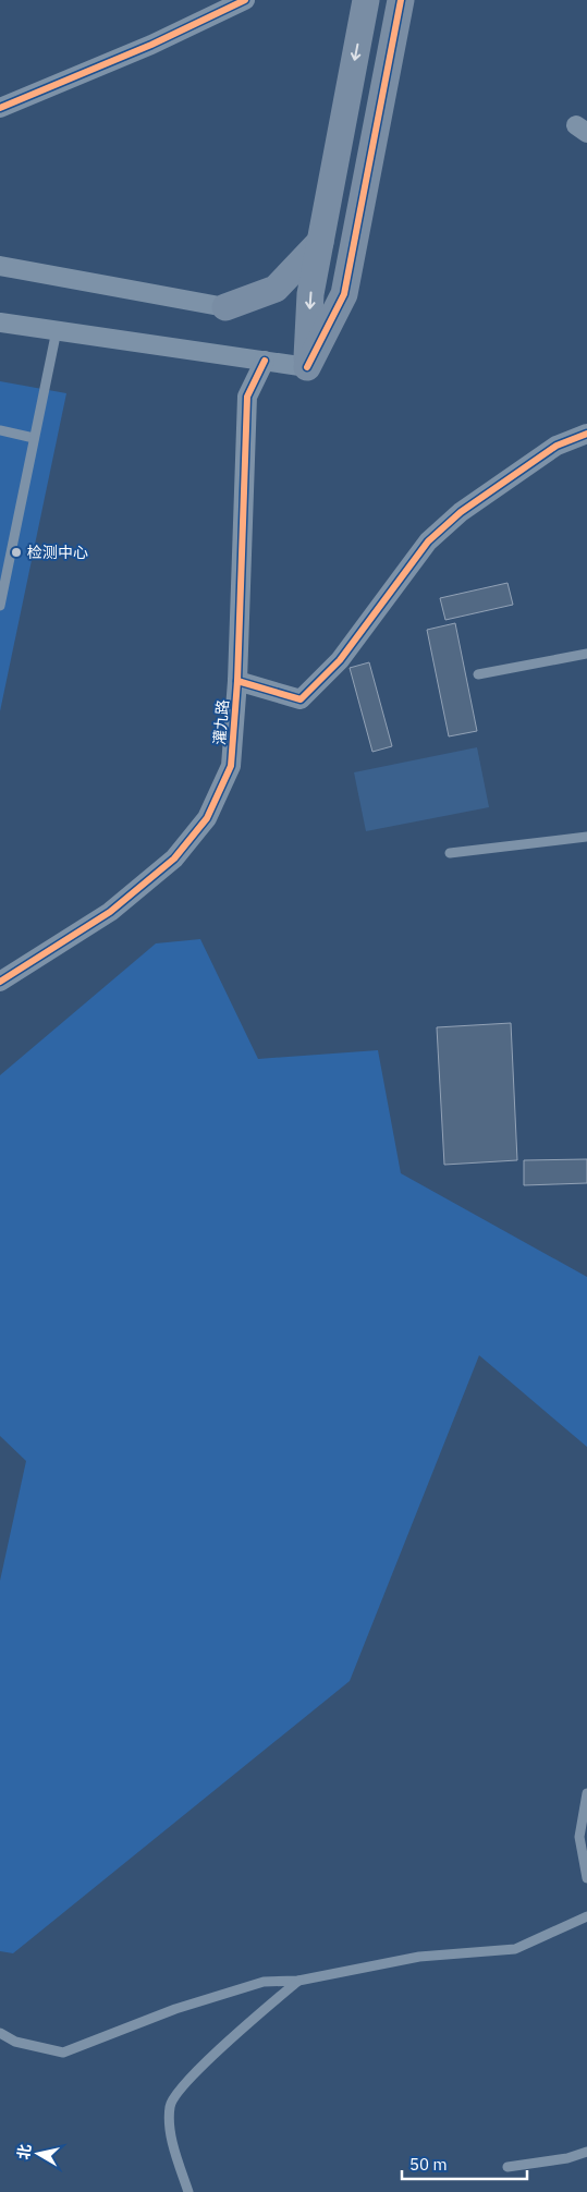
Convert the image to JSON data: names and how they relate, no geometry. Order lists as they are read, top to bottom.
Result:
{
  "streets": {
    "street": ["灌九路"]
  },
  "places": ["检测中心"],
  "scale_bar": "50 m",
  "north": "left"
}
